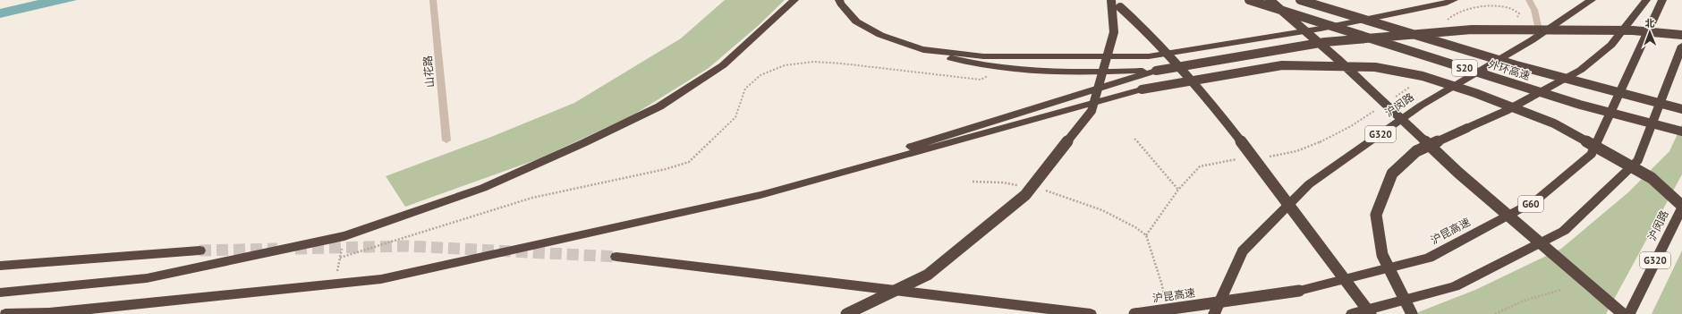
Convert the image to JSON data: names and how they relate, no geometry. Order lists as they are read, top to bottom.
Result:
{
  "streets": {
    "highway": [
      "S20",
      "外环高速",
      "沪闵路",
      "G320",
      "G60",
      "沪昆高速"
    ],
    "street": ["山花路"]
  },
  "north": "top"
}
